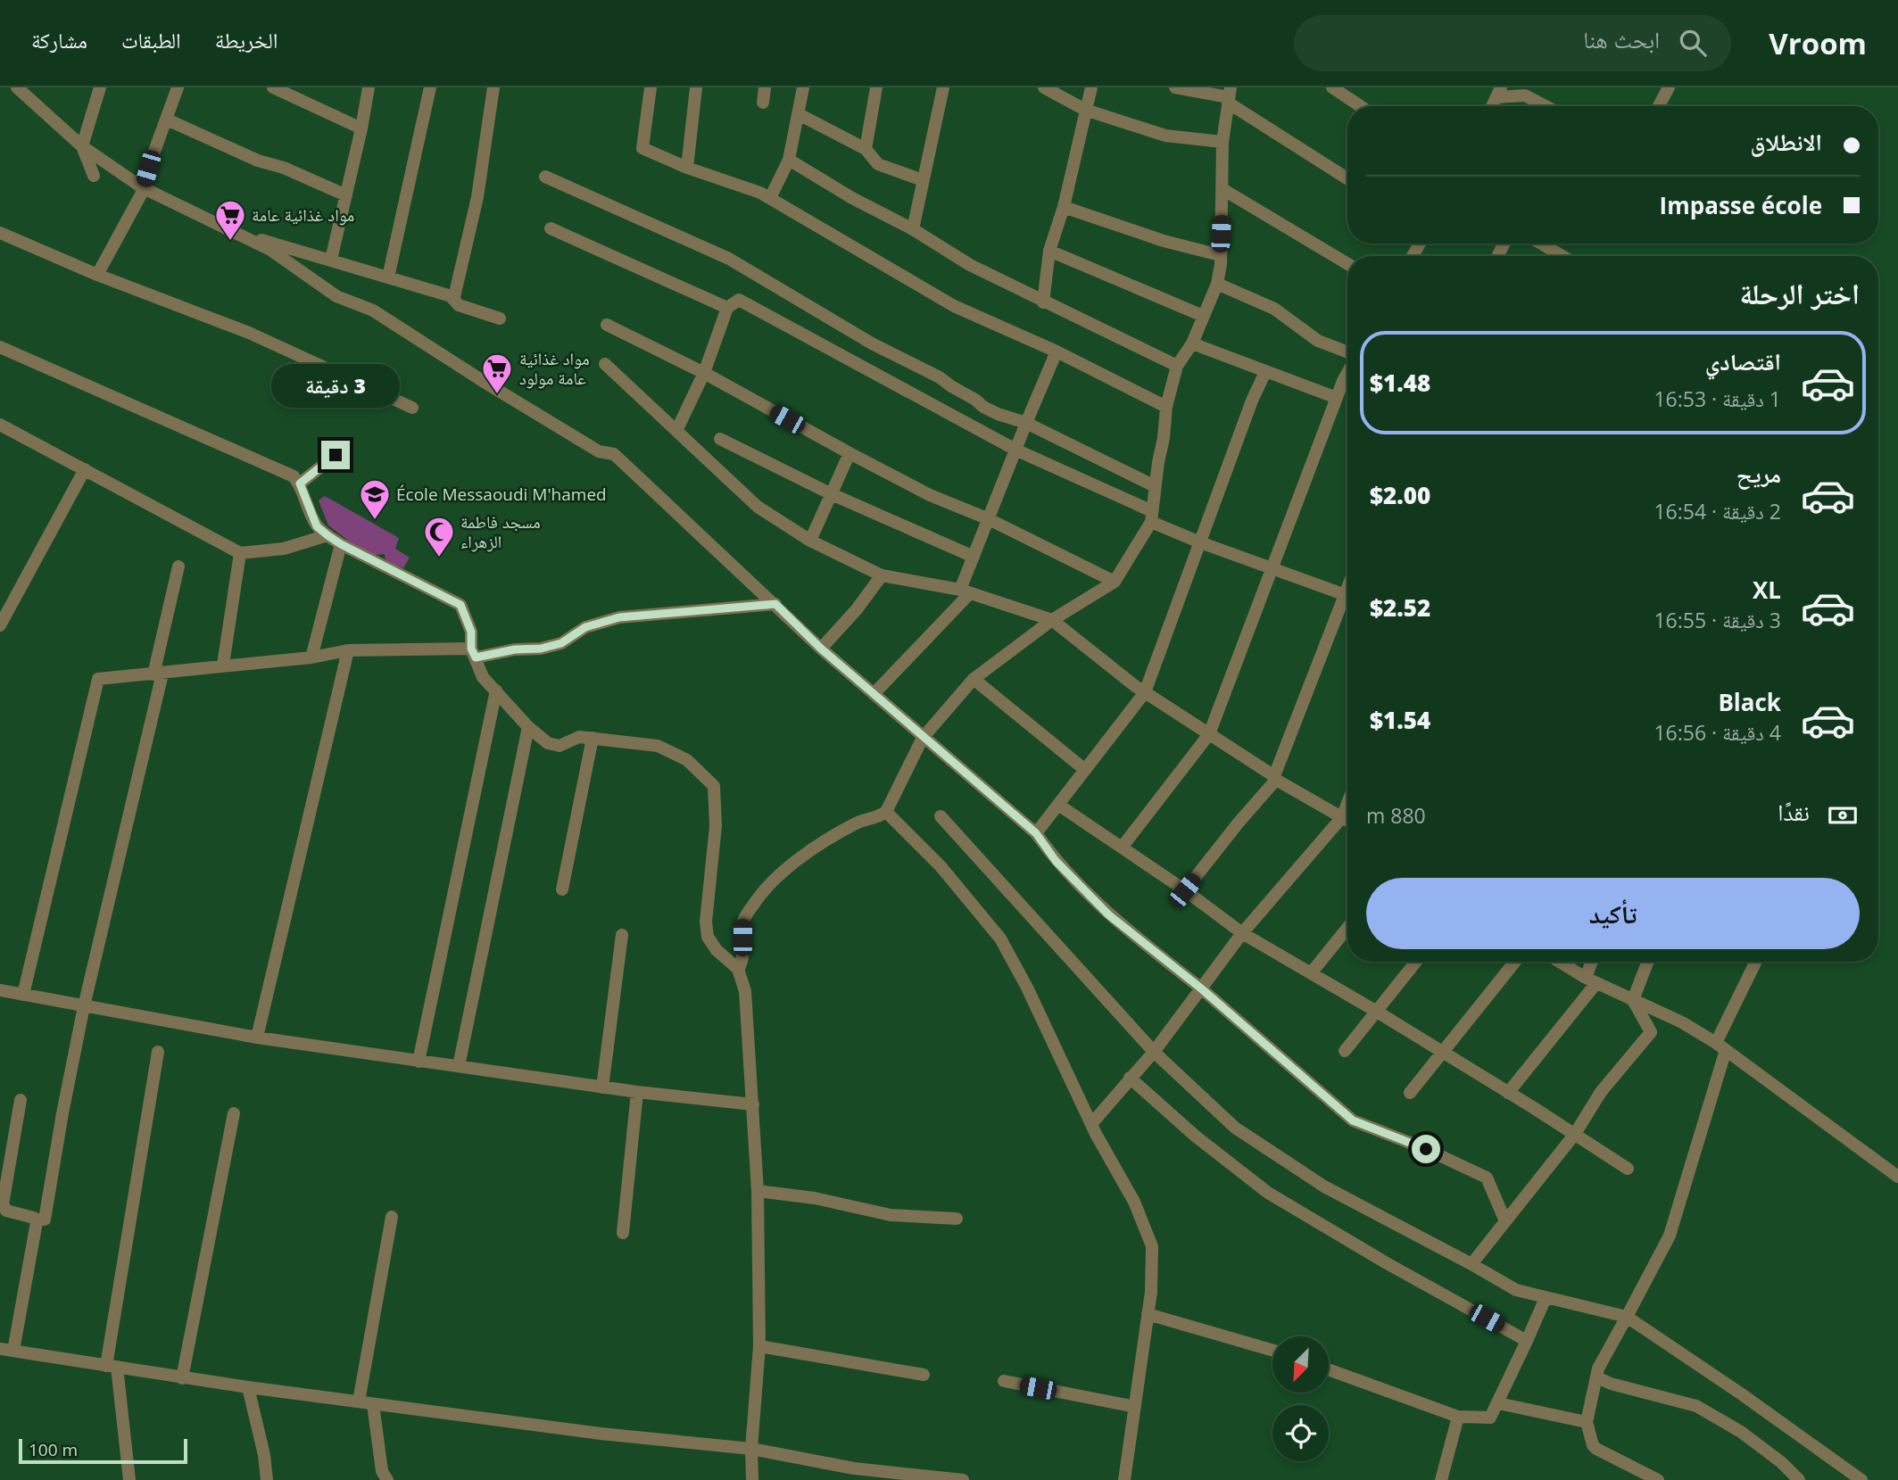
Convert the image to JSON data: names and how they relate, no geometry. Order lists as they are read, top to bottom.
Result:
{
  "places": {
    "supermarket": ["مواد غذائية عامة", "مواد غذائية عامة مولود"],
    "school or university": ["École Messaoudi M'hamed"],
    "mosque": ["مسجد فاطمة الزهراء"]
  },
  "scale_bar": "100 m",
  "north": "bottom left",
  "page": {
    "header": "Vroom",
    "search": "ابحث هنا",
    "nav": ["الخريطة", "الطبقات", "مشاركة"],
    "banner": ["الانطلاق", "Impasse école"],
    "heading": "اختر الرحلة",
    "list": [
      {
        "name": "اقتصادي",
        "note": "1 دقيقة · 16:53",
        "value": "$1.48"
      },
      {
        "name": "مريح",
        "note": "2 دقيقة · 16:54",
        "value": "$2.00"
      },
      {
        "name": "XL",
        "note": "3 دقيقة · 16:55",
        "value": "$2.52"
      },
      {
        "name": "Black",
        "note": "4 دقيقة · 16:56",
        "value": "$1.54"
      }
    ],
    "bubble": "3 دقيقة",
    "pay": ["نقدًا", "880 m"],
    "buttons": "تأكيد",
    "scale": "100 m"
  }
}
